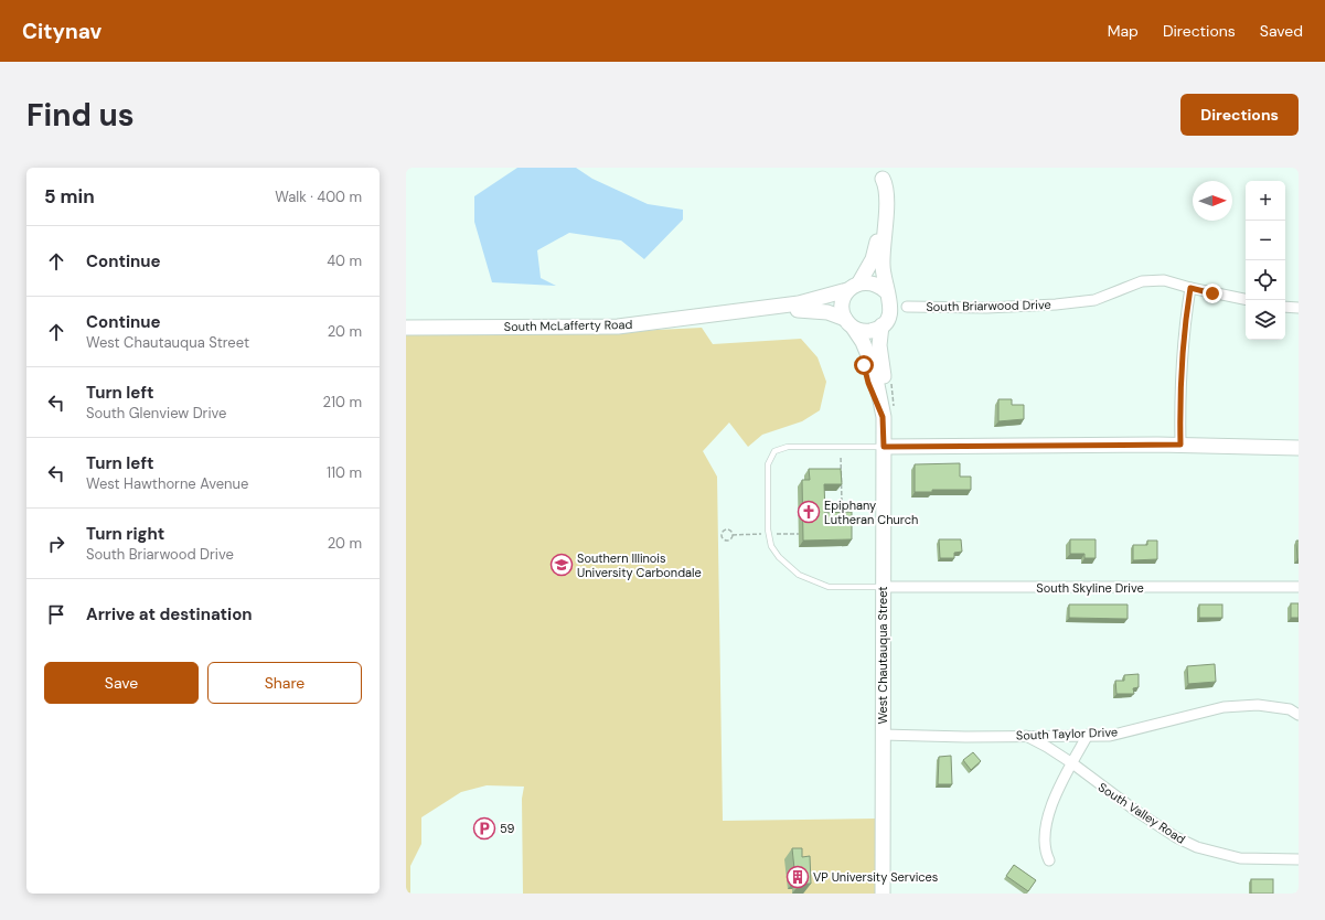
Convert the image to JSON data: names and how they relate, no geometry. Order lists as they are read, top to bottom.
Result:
{
  "streets": {
    "street": [
      "South Briarwood Drive",
      "South McLafferty Road",
      "South Skyline Drive",
      "West Chautauqua Street",
      "South Taylor Drive",
      "South Valley Road"
    ]
  },
  "crossings": [
    ["South McLafferty Road", "West Chautauqua Street"],
    ["South Skyline Drive", "West Chautauqua Street"],
    ["West Chautauqua Street", "South Taylor Drive"],
    ["South Taylor Drive", "South Valley Road"]
  ],
  "places": {
    "church": ["Epiphany Lutheran Church"],
    "school or university": ["Southern Illinois University Carbondale"],
    "parking": ["59"],
    "building": ["VP University Services"]
  },
  "north": "right",
  "page": {
    "header": "Citynav",
    "nav": ["Map", "Directions", "Saved"],
    "buttons": [
      "Directions",
      ["Save", "Share"]
    ],
    "title": "Find us",
    "heading": ["5 min", "Walk · 400 m"],
    "map_buttons": ["+", "−"],
    "list": [
      ["Continue", "40 m"],
      ["Continue", "West Chautauqua Street", "20 m"],
      ["Turn left", "South Glenview Drive", "210 m"],
      ["Turn left", "West Hawthorne Avenue", "110 m"],
      ["Turn right", "South Briarwood Drive", "20 m"],
      "Arrive at destination"
    ]
  }
}
